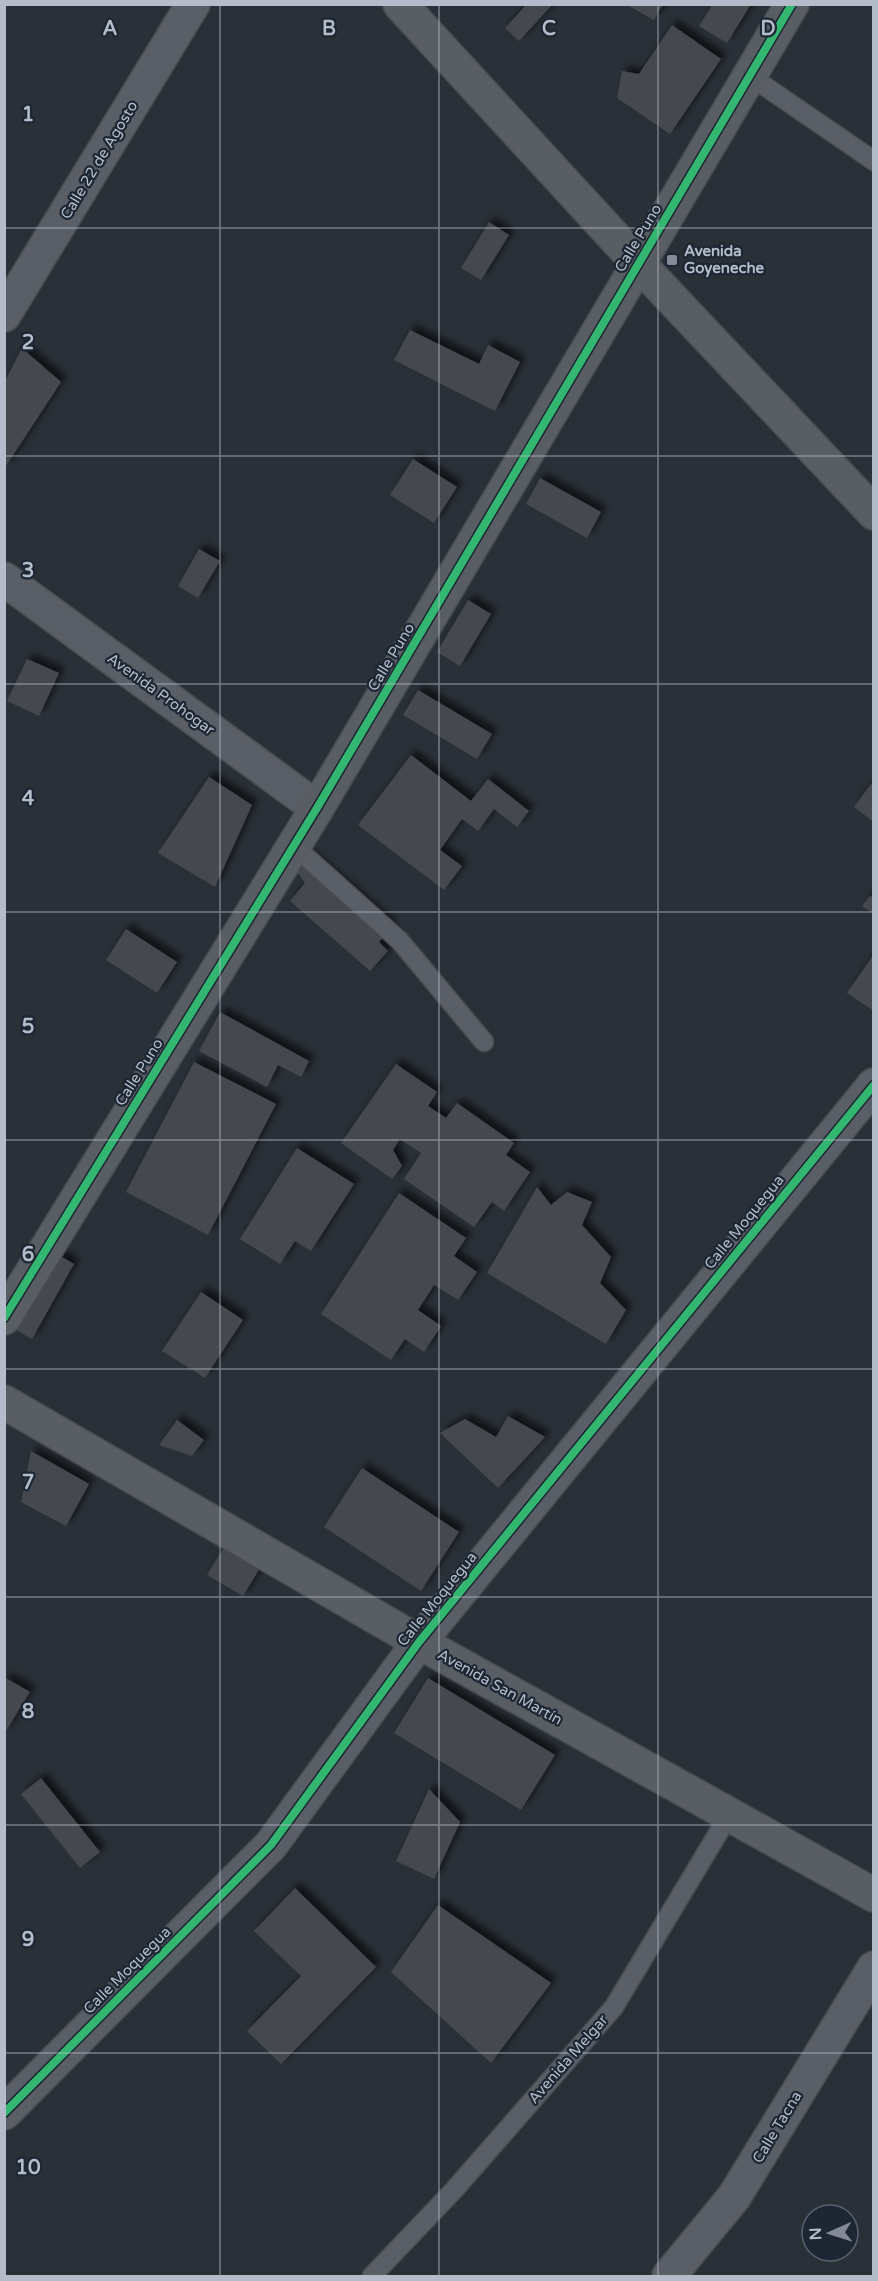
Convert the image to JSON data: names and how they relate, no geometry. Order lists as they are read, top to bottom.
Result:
{
  "streets": {
    "street": [
      "Calle 22 de Agosto",
      "Calle Puno",
      "Avenida Prohogar",
      "Calle Moquegua",
      "Avenida San Martín",
      "Calle Tacna"
    ],
    "lane": ["Avenida Melgar"]
  },
  "crossings": [
    ["Calle Puno", "Avenida Prohogar"],
    ["Calle Moquegua", "Avenida San Martín"],
    ["Avenida San Martín", "Avenida Melgar"]
  ],
  "places": {
    "transit": ["Avenida Goyeneche"]
  },
  "north": "left",
  "grid": {
    "columns": [
      "A",
      "B",
      "C",
      "D"
    ],
    "rows": [
      "1",
      "2",
      "3",
      "4",
      "5",
      "6",
      "7",
      "8",
      "9",
      "10"
    ]
  }
}
